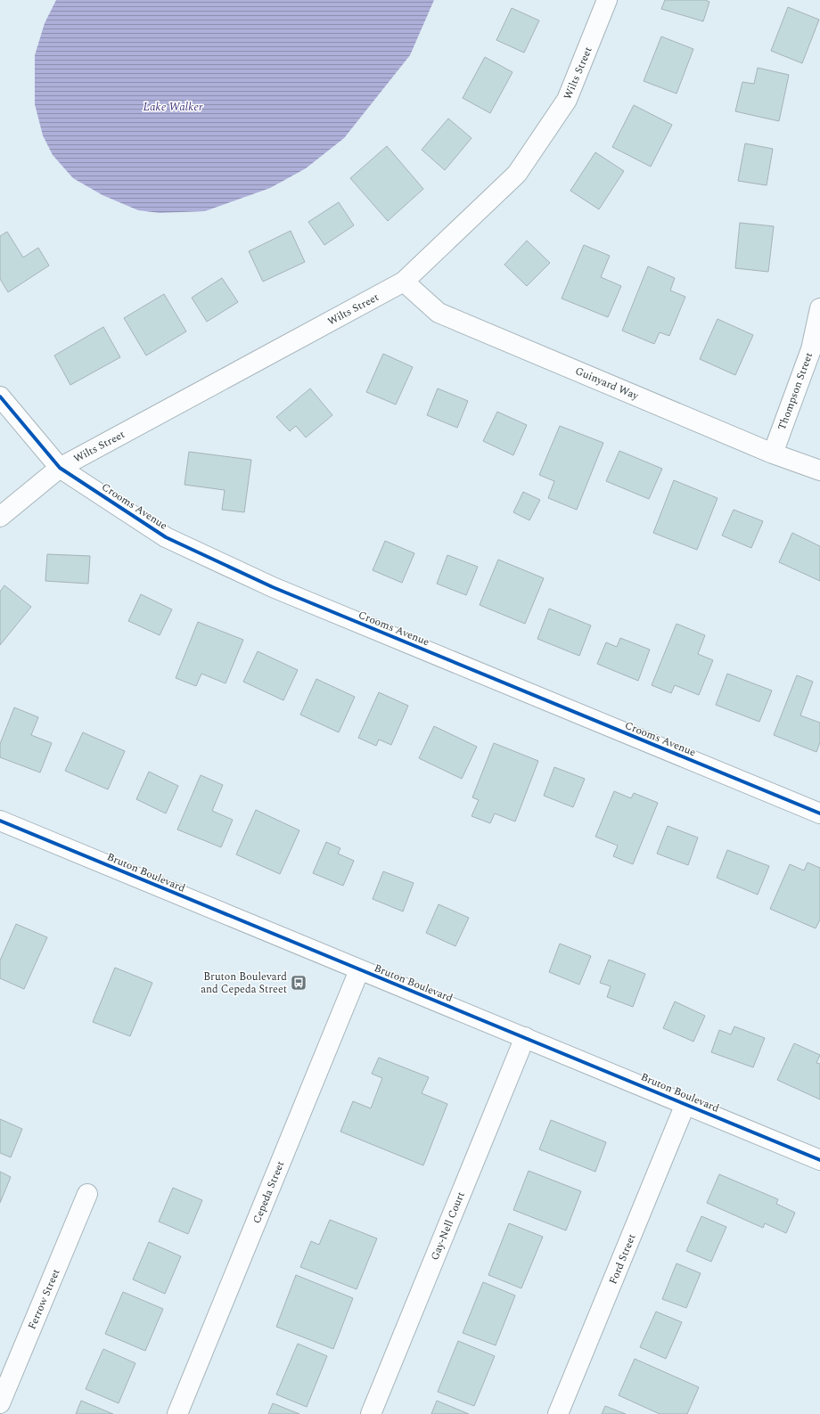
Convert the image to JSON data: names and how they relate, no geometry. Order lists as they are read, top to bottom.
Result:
{
  "streets": {
    "street": [
      "Wilts Street",
      "Guinyard Way",
      "Thompson Street",
      "Crooms Avenue",
      "Bruton Boulevard",
      "Cepeda Street",
      "Gay-Nell Court",
      "Ford Street",
      "Ferrow Street"
    ]
  },
  "crossings": [
    ["Wilts Street", "Guinyard Way"],
    ["Wilts Street", "Crooms Avenue"],
    ["Guinyard Way", "Thompson Street"],
    ["Bruton Boulevard", "Cepeda Street"],
    ["Bruton Boulevard", "Gay-Nell Court"],
    ["Bruton Boulevard", "Ford Street"]
  ],
  "water": ["Lake Walker"],
  "places": {
    "bus stop": ["Bruton Boulevard and Cepeda Street"]
  }
}
